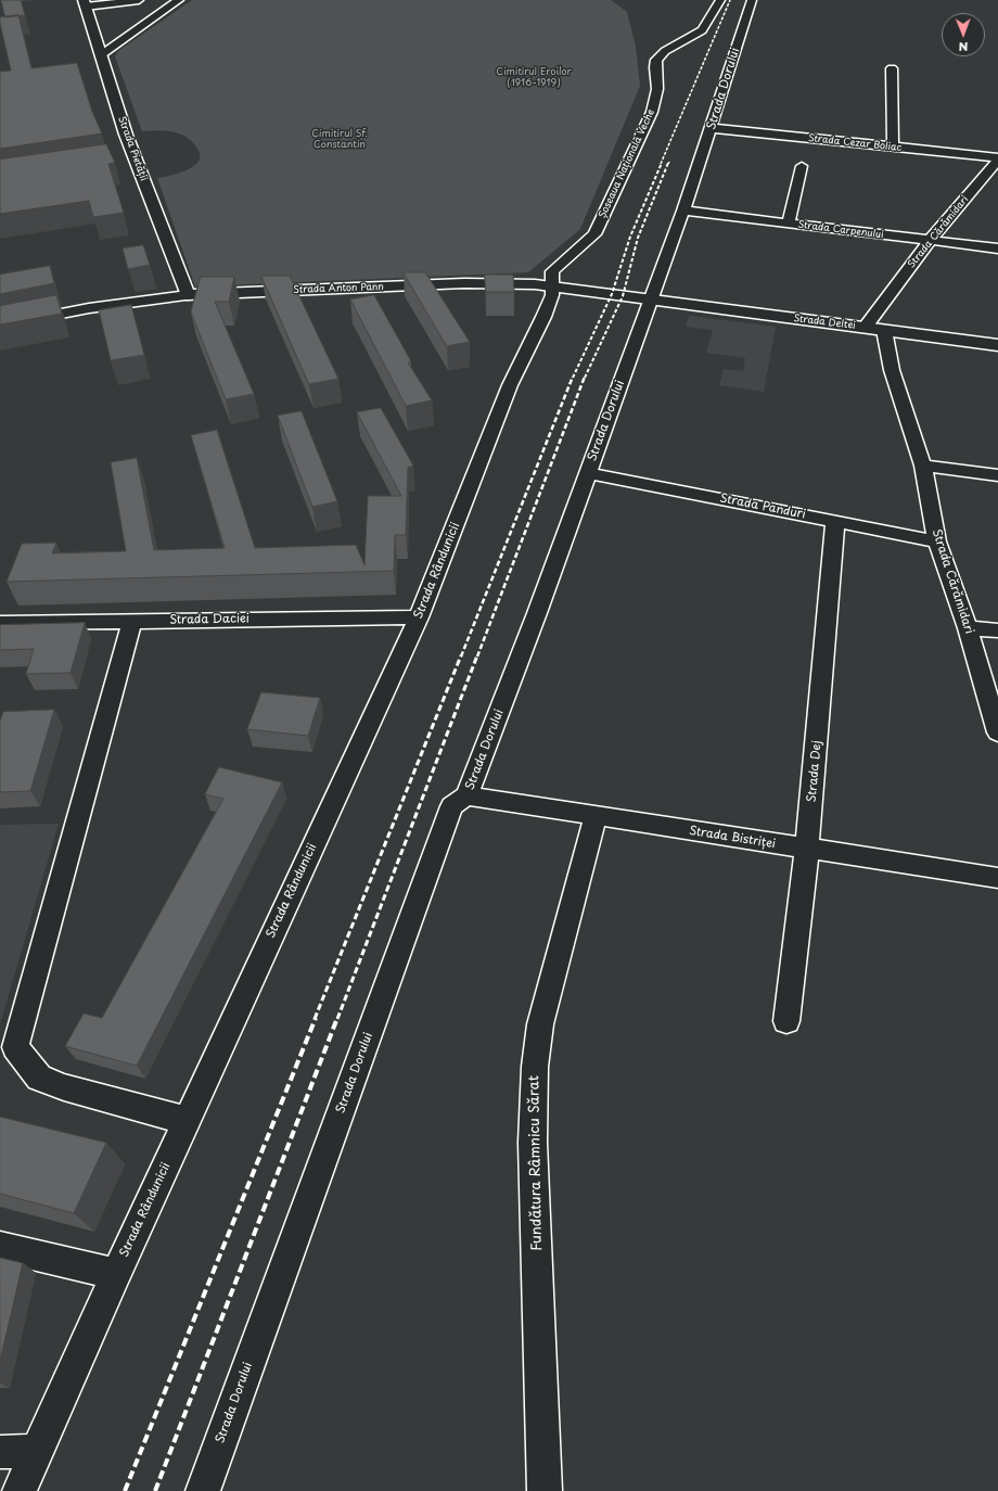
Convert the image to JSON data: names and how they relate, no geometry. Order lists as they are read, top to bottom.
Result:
{
  "streets": {
    "street": [
      "Strada Dorului",
      "Strada Cezar Boliac",
      "Strada Pietății",
      "Șoseaua Națională Veche",
      "Strada Carpenului",
      "Strada Cărămidari",
      "Strada Anton Pann",
      "Strada Deltei",
      "Strada Panduri",
      "Strada Rândunicii",
      "Strada Daciei",
      "Strada Dej",
      "Strada Bistriței",
      "Fundătura Râmnicu Sărat"
    ]
  },
  "crossings": [
    ["Strada Dorului", "Strada Cezar Boliac"],
    ["Strada Dorului", "Strada Carpenului"],
    ["Strada Dorului", "Strada Anton Pann"],
    ["Strada Dorului", "Strada Deltei"],
    ["Strada Dorului", "Strada Panduri"],
    ["Strada Dorului", "Strada Bistriței"],
    ["Strada Cezar Boliac", "Strada Cărămidari"],
    ["Strada Pietății", "Strada Anton Pann"],
    ["Șoseaua Națională Veche", "Strada Anton Pann"],
    ["Șoseaua Națională Veche", "Strada Rândunicii"],
    ["Strada Carpenului", "Strada Cărămidari"],
    ["Strada Cărămidari", "Strada Deltei"],
    ["Strada Cărămidari", "Strada Panduri"],
    ["Strada Anton Pann", "Strada Deltei"],
    ["Strada Anton Pann", "Strada Rândunicii"],
    ["Strada Panduri", "Strada Dej"],
    ["Strada Rândunicii", "Strada Daciei"],
    ["Strada Dej", "Strada Bistriței"],
    ["Strada Bistriței", "Fundătura Râmnicu Sărat"]
  ],
  "parks": ["Cimitirul Eroilor (1916-1919)", "Cimitirul Sf. Constantin"],
  "north": "bottom"
}
